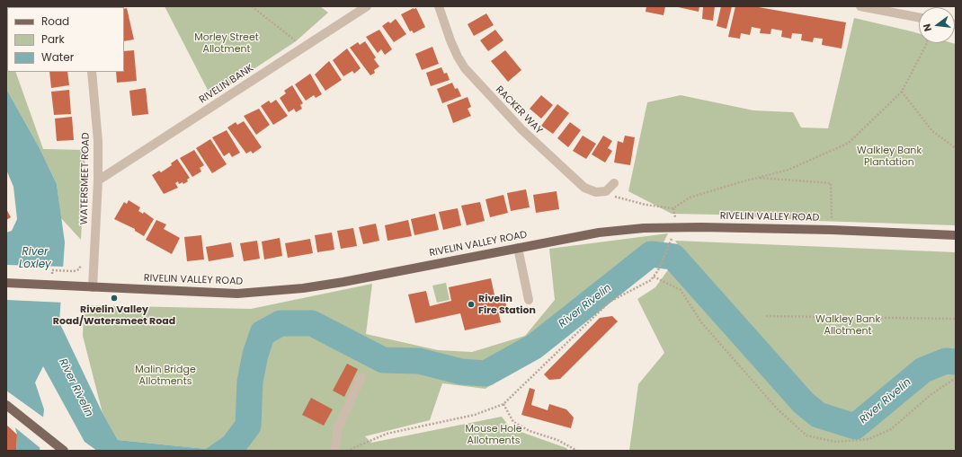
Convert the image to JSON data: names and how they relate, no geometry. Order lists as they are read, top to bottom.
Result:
{
  "streets": {
    "main road": ["RIVELIN VALLEY ROAD"],
    "street": ["RIVELIN BANK", "RACKER WAY", "WATERSMEET ROAD"]
  },
  "crossings": [
    ["RIVELIN BANK", "WATERSMEET ROAD"],
    ["WATERSMEET ROAD", "RIVELIN VALLEY ROAD"]
  ],
  "water": ["River Loxley", "River Rivelin"],
  "parks": [
    "Morley Street Allotment",
    "Walkley Bank Plantation",
    "Walkley Bank Allotment",
    "Malin Bridge Allotments",
    "Mouse Hole Allotments"
  ],
  "places": ["Rivelin Valley Road/Watersmeet Road", "Rivelin Fire Station"],
  "legend": ["Road", "Park", "Water"],
  "north": "left"
}
